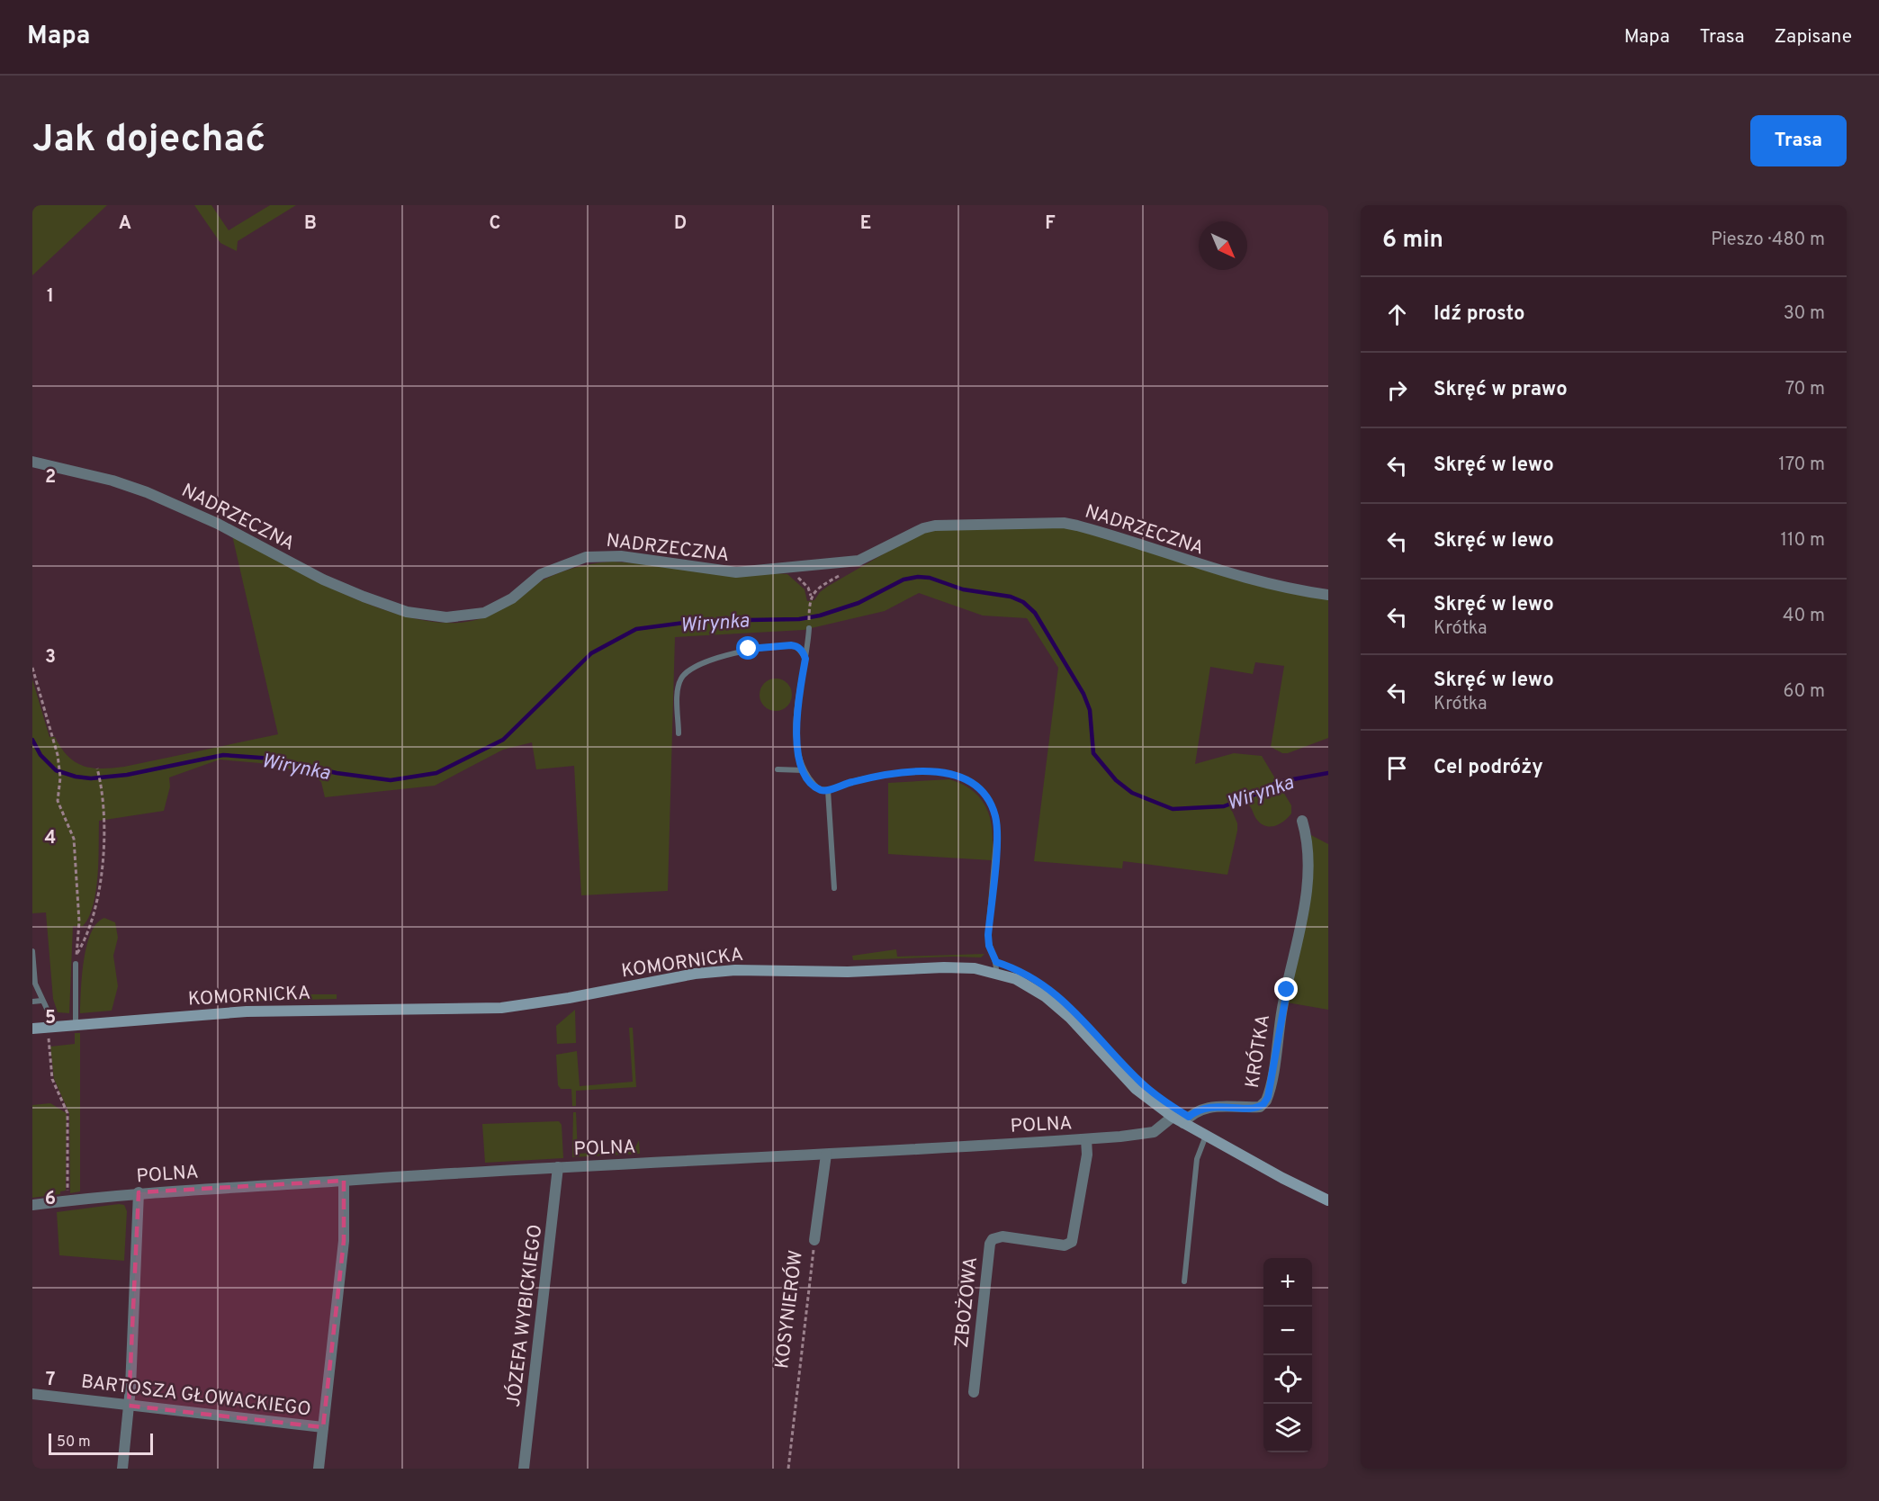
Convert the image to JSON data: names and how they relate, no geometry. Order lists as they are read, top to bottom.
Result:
{
  "streets": {
    "street": [
      "NADRZECZNA",
      "KOMORNICKA",
      "KRÓTKA",
      "POLNA",
      "ZBOŻOWA",
      "KOSYNIERÓW",
      "JÓZEFA WYBICKIEGO",
      "BARTOSZA GŁOWACKIEGO"
    ]
  },
  "crossings": [
    ["KOMORNICKA", "KRÓTKA"],
    ["KOMORNICKA", "POLNA"],
    ["POLNA", "ZBOŻOWA"],
    ["POLNA", "KOSYNIERÓW"],
    ["POLNA", "JÓZEFA WYBICKIEGO"]
  ],
  "water": ["Wirynka"],
  "scale_bar": "50 m",
  "north": "bottom right",
  "page": {
    "header": "Mapa",
    "nav": ["Mapa", "Trasa", "Zapisane"],
    "buttons": "Trasa",
    "title": "Jak dojechać",
    "heading": ["6 min", "Pieszo · 480 m"],
    "list": [
      ["Idź prosto", "30 m"],
      ["Skręć w prawo", "70 m"],
      ["Skręć w lewo", "170 m"],
      ["Skręć w lewo", "110 m"],
      ["Skręć w lewo", "Krótka", "40 m"],
      ["Skręć w lewo", "Krótka", "60 m"],
      "Cel podróży"
    ],
    "map_buttons": ["+", "−"],
    "scale": "50 m"
  },
  "grid": {
    "columns": [
      "A",
      "B",
      "C",
      "D",
      "E",
      "F"
    ],
    "rows": [
      "1",
      "2",
      "3",
      "4",
      "5",
      "6",
      "7"
    ]
  }
}
